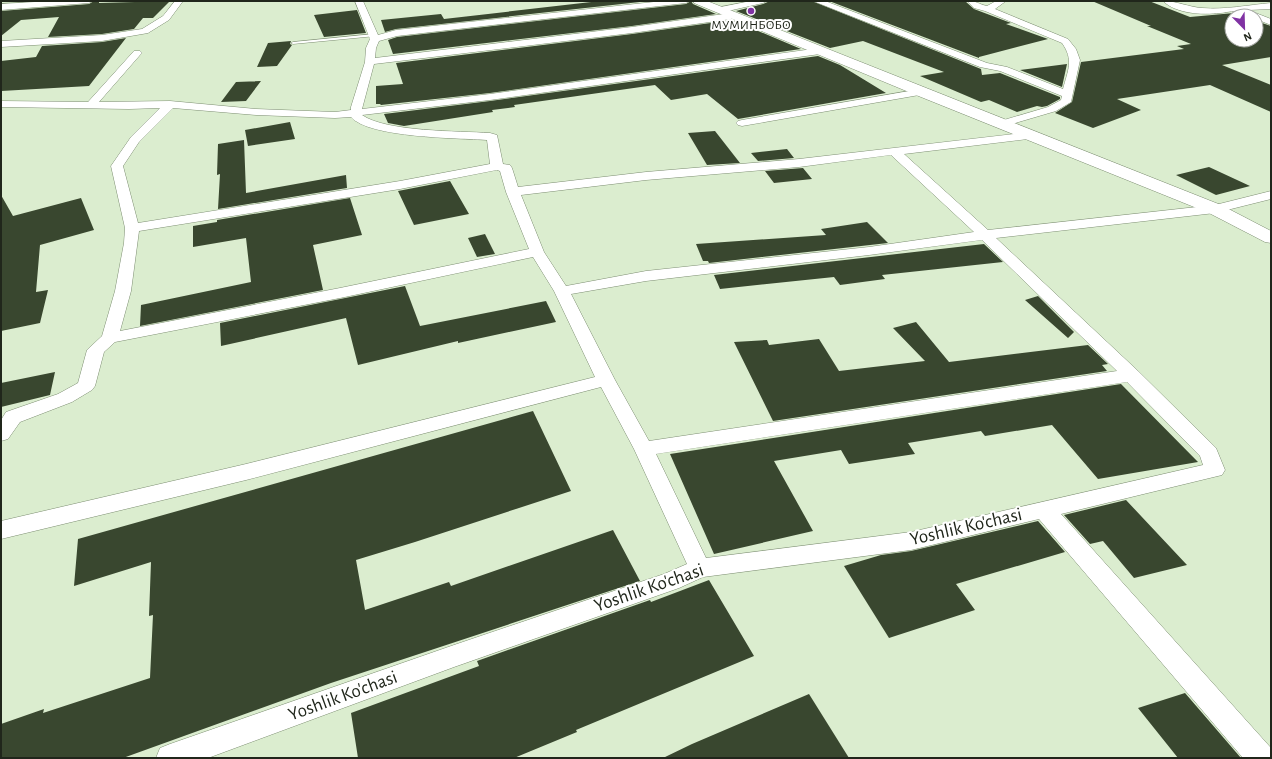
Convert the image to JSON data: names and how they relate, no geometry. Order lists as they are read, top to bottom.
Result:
{
  "streets": {
    "street": ["Yoshlik Ko'chasi"]
  },
  "places": ["МУМИНБОБО"],
  "north": "bottom right"
}
